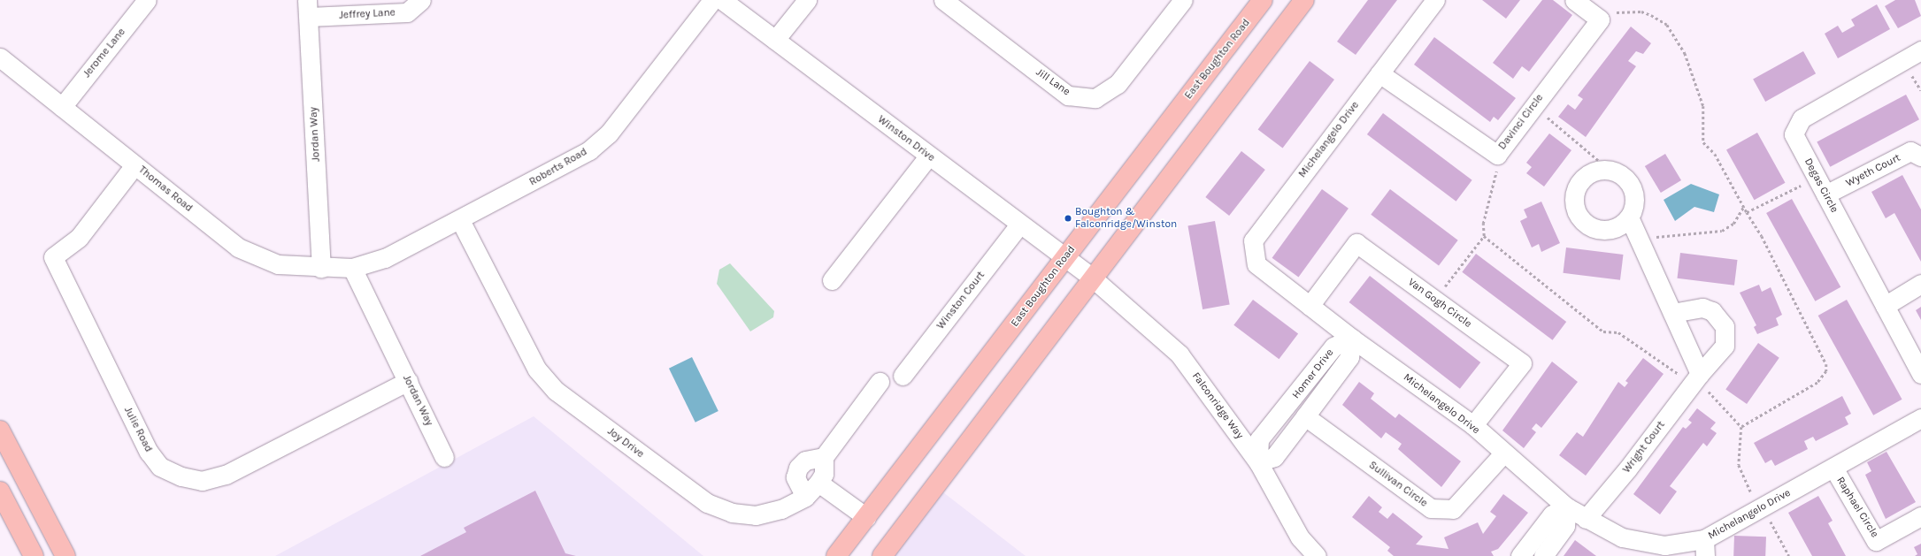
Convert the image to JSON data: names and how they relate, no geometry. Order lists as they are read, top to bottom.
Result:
{
  "streets": {
    "main road": ["East Boughton Road"],
    "street": [
      "Jeffrey Lane",
      "Jerome Lane",
      "Jill Lane",
      "Davinci Circle",
      "Jordan Way",
      "Winston Drive",
      "Michelangelo Drive",
      "Roberts Road",
      "Wyeth Court",
      "Degas Circle",
      "Thomas Road",
      "Winston Court",
      "Van Gogh Circle",
      "Homer Drive",
      "Falconridge Way",
      "Julie Road",
      "Joy Drive",
      "Wright Court",
      "Sullivan Circle",
      "Raphael Circle"
    ]
  },
  "crossings": [
    ["Jeffrey Lane", "Jordan Way"],
    ["Jerome Lane", "Thomas Road"],
    ["East Boughton Road", "Winston Drive"],
    ["Davinci Circle", "Michelangelo Drive"],
    ["Jordan Way", "Roberts Road"],
    ["Jordan Way", "Thomas Road"],
    ["Jordan Way", "Julie Road"],
    ["Winston Drive", "Winston Court"],
    ["Winston Drive", "Falconridge Way"],
    ["Michelangelo Drive", "Van Gogh Circle"],
    ["Michelangelo Drive", "Homer Drive"],
    ["Michelangelo Drive", "Wright Court"],
    ["Michelangelo Drive", "Sullivan Circle"],
    ["Michelangelo Drive", "Raphael Circle"],
    ["Roberts Road", "Thomas Road"],
    ["Roberts Road", "Joy Drive"],
    ["Wyeth Court", "Degas Circle"],
    ["Thomas Road", "Julie Road"],
    ["Homer Drive", "Falconridge Way"],
    ["Homer Drive", "Sullivan Circle"]
  ],
  "places": ["Boughton & Falconridge/Winston"]
}
